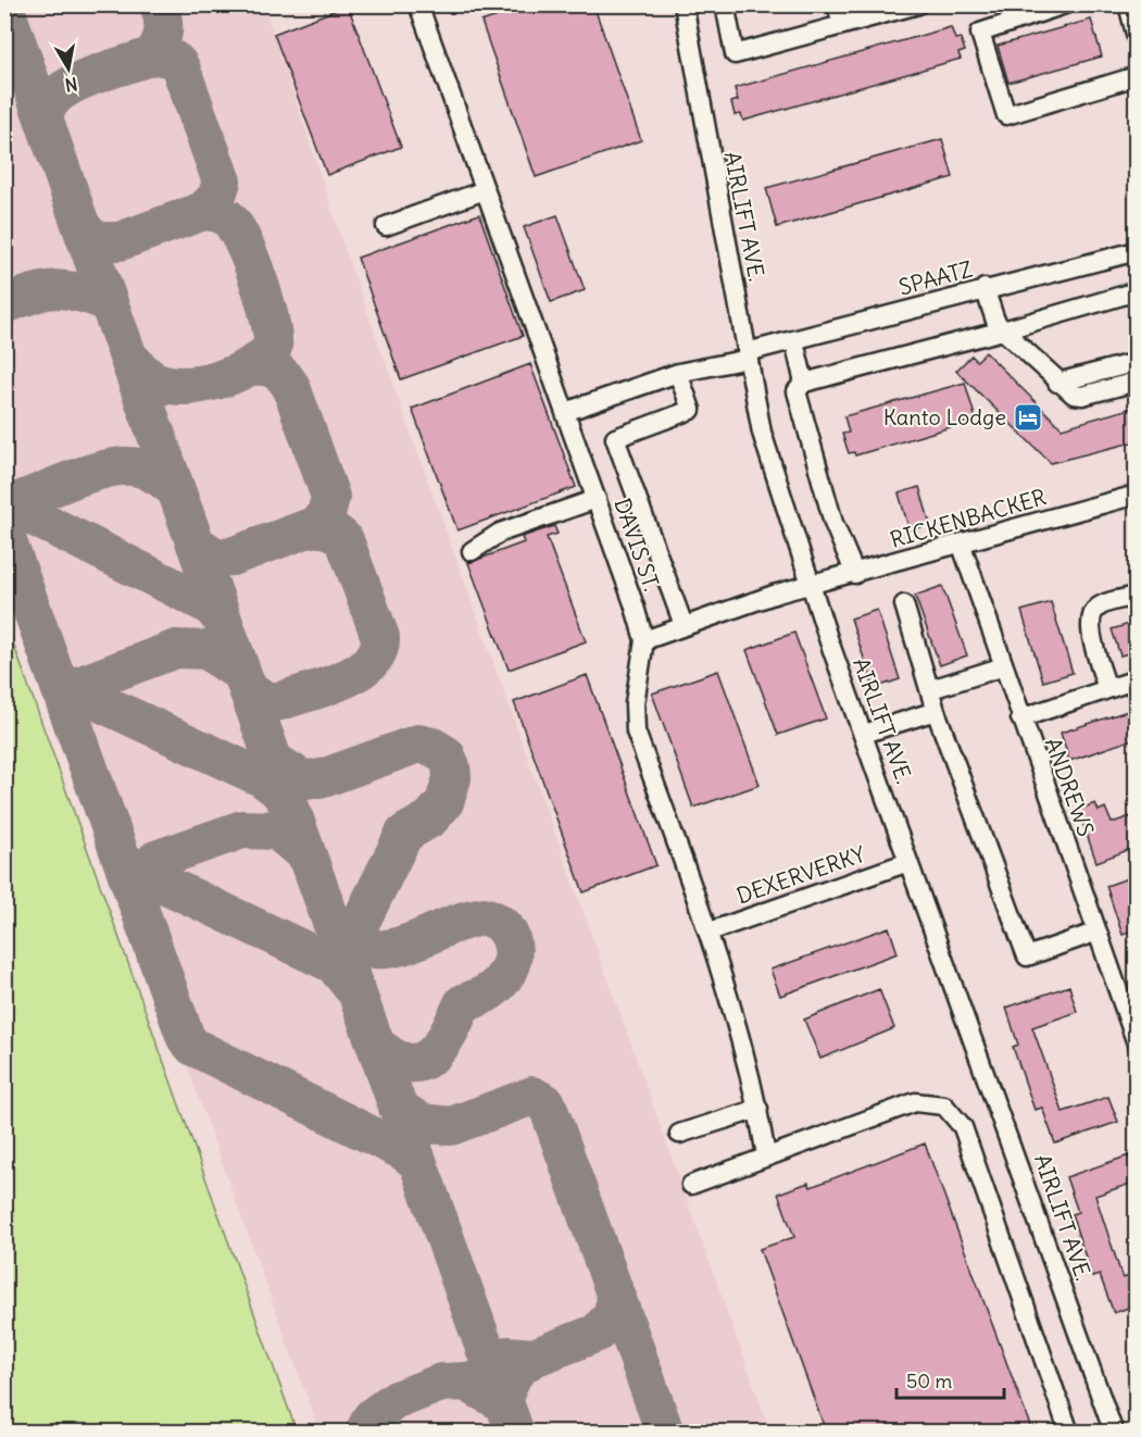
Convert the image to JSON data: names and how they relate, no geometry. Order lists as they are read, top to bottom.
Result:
{
  "streets": {
    "street": [
      "AIRLIFT AVE.",
      "SPAATZ",
      "RICKENBACKER",
      "DAVIS ST.",
      "ANDREWS",
      "DEXERVERKY"
    ]
  },
  "crossings": [
    ["AIRLIFT AVE.", "SPAATZ"],
    ["AIRLIFT AVE.", "RICKENBACKER"],
    ["AIRLIFT AVE.", "DEXERVERKY"],
    ["SPAATZ", "DAVIS ST."],
    ["RICKENBACKER", "DAVIS ST."],
    ["RICKENBACKER", "ANDREWS"],
    ["DAVIS ST.", "DEXERVERKY"]
  ],
  "places": {
    "hotel": ["Kanto Lodge"]
  },
  "scale_bar": "50 m",
  "north": "bottom"
}
